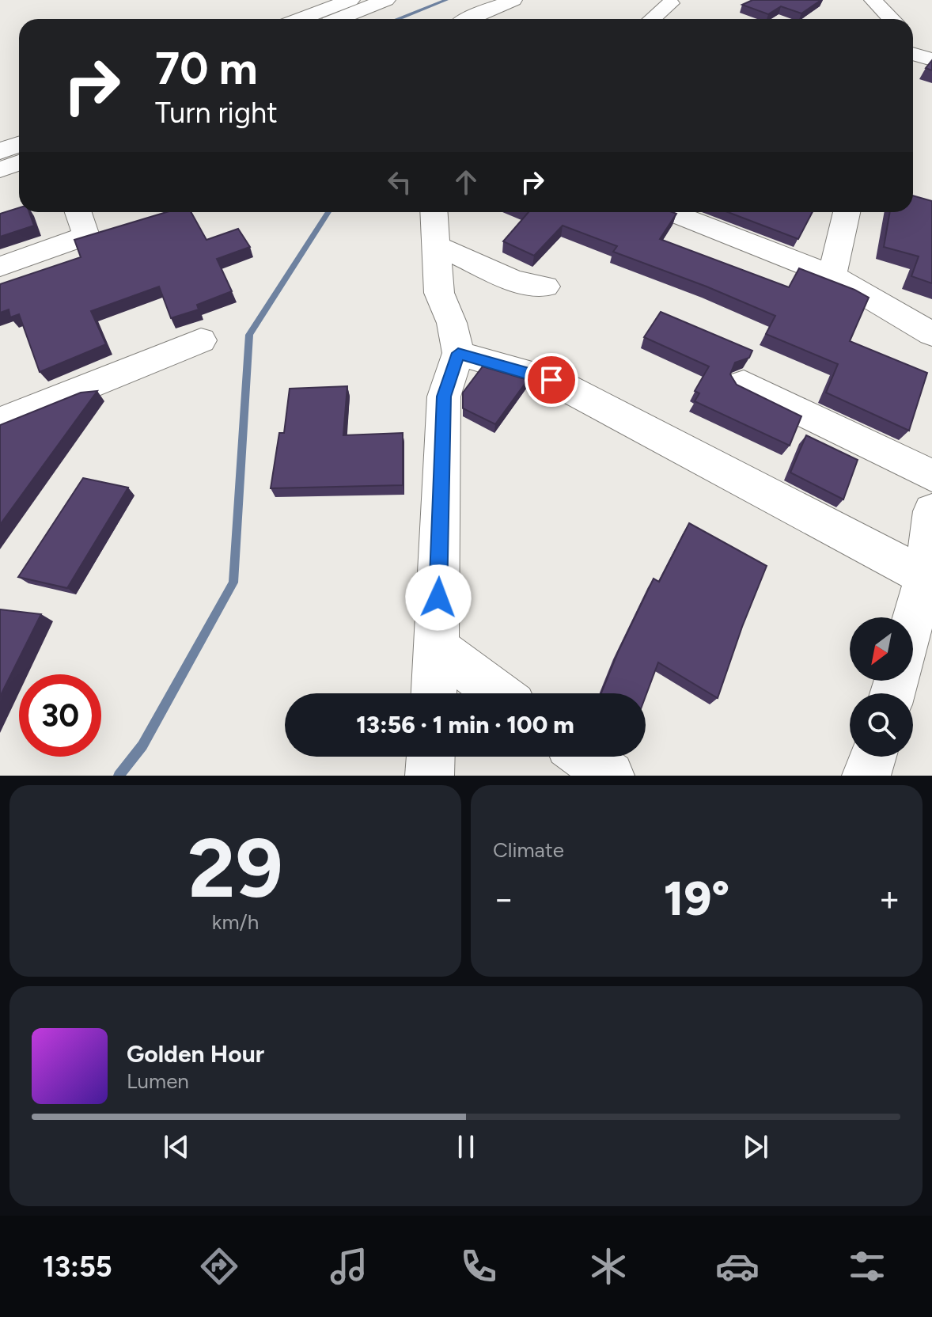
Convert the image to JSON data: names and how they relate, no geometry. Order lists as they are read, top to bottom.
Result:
{
  "north": "bottom left",
  "page": {
    "turn": ["70 m", "Turn right"],
    "limit": "30",
    "trip": "13:56 · 1 min · 100 m",
    "tile": [
      ["29", "km/h"],
      "Climate"
    ],
    "heat": ["−", "19°", "+"],
    "song": ["Golden Hour", "Lumen"],
    "tabs": "13:55"
  }
}
